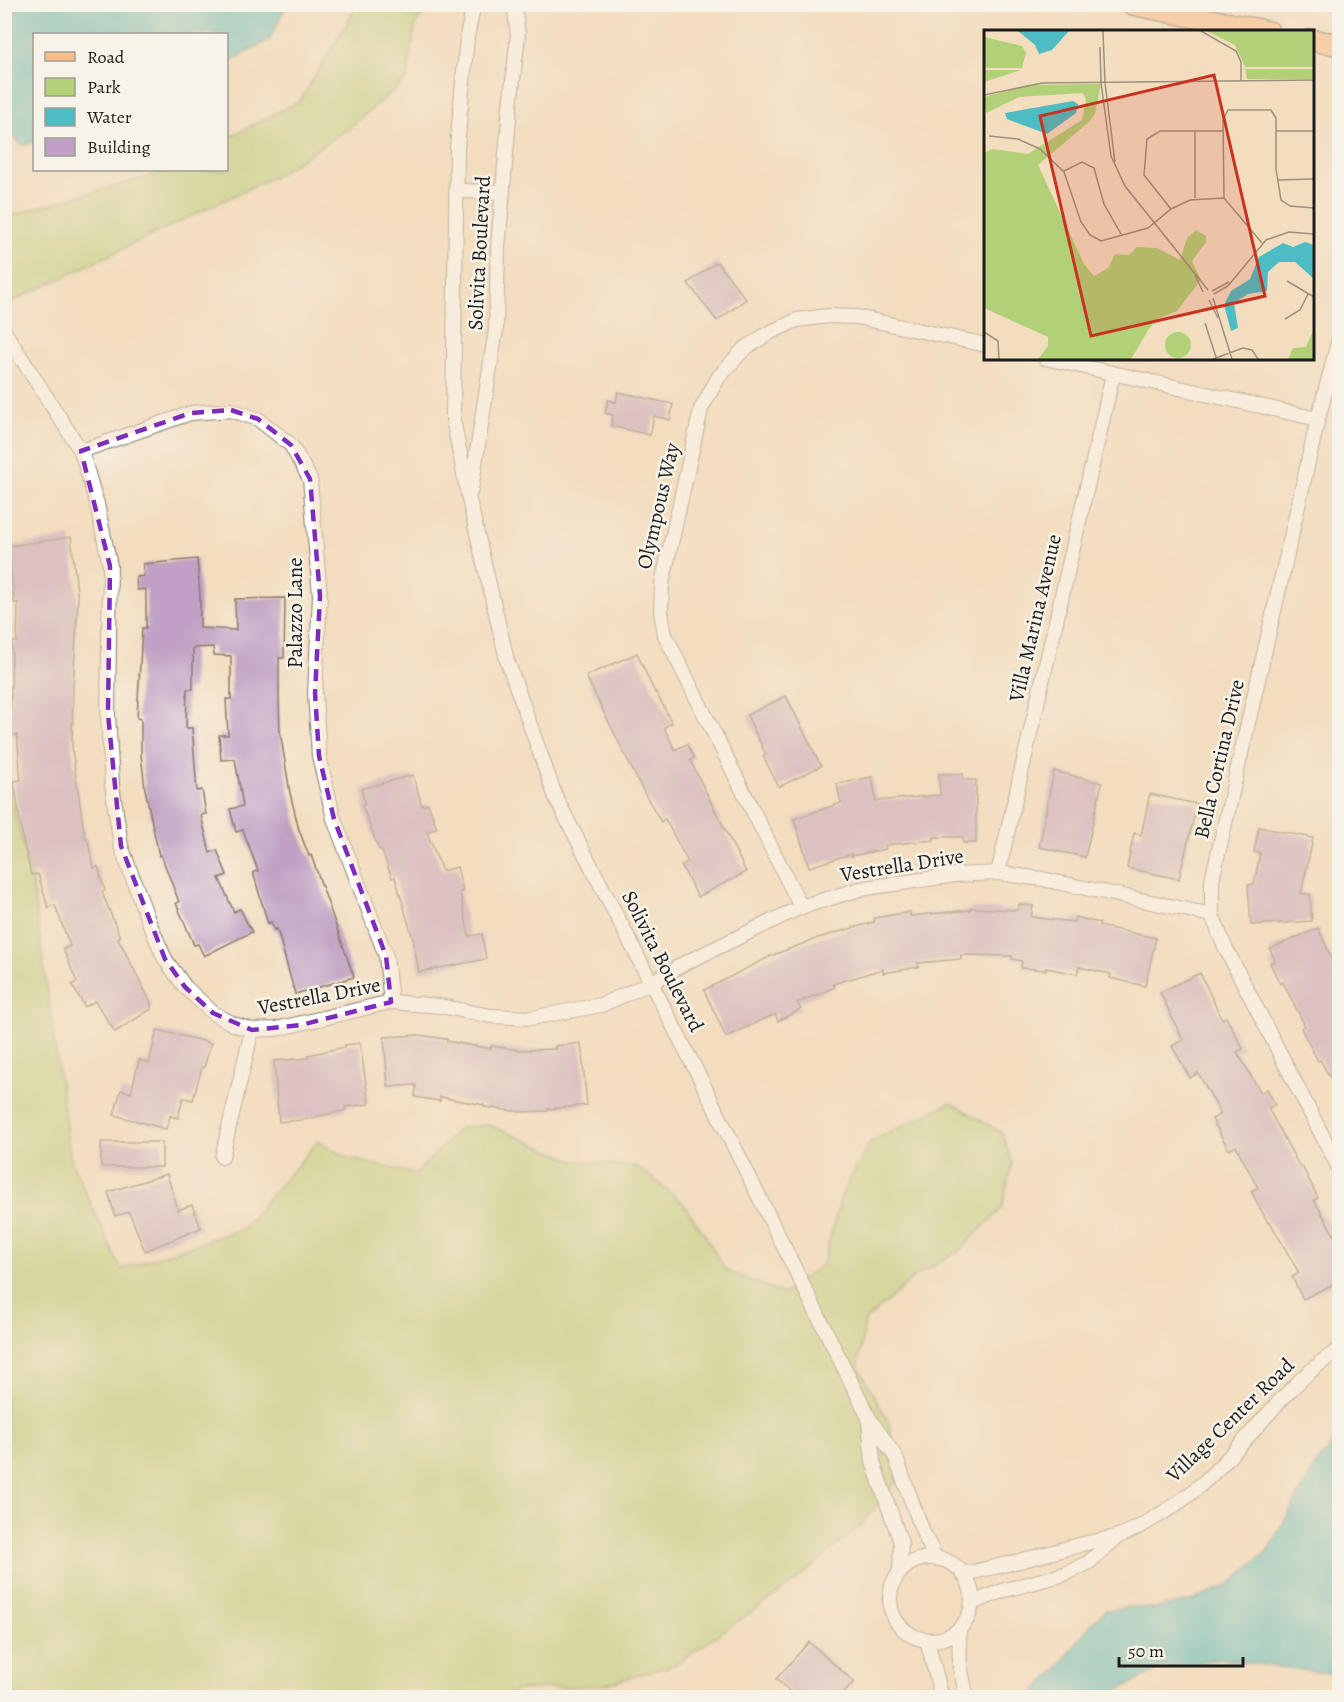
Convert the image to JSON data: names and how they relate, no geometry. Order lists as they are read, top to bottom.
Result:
{
  "streets": {
    "street": [
      "Solivita Boulevard",
      "Olympous Way",
      "Palazzo Lane",
      "Villa Marina Avenue",
      "Bella Cortina Drive",
      "Vestrella Drive",
      "Village Center Road"
    ]
  },
  "crossings": [
    ["Solivita Boulevard", "Vestrella Drive"],
    ["Solivita Boulevard", "Village Center Road"],
    ["Olympous Way", "Vestrella Drive"],
    ["Palazzo Lane", "Vestrella Drive"],
    ["Villa Marina Avenue", "Vestrella Drive"],
    ["Bella Cortina Drive", "Vestrella Drive"]
  ],
  "legend": [
    "Road",
    "Park",
    "Water",
    "Building"
  ],
  "scale_bar": "50 m"
}
